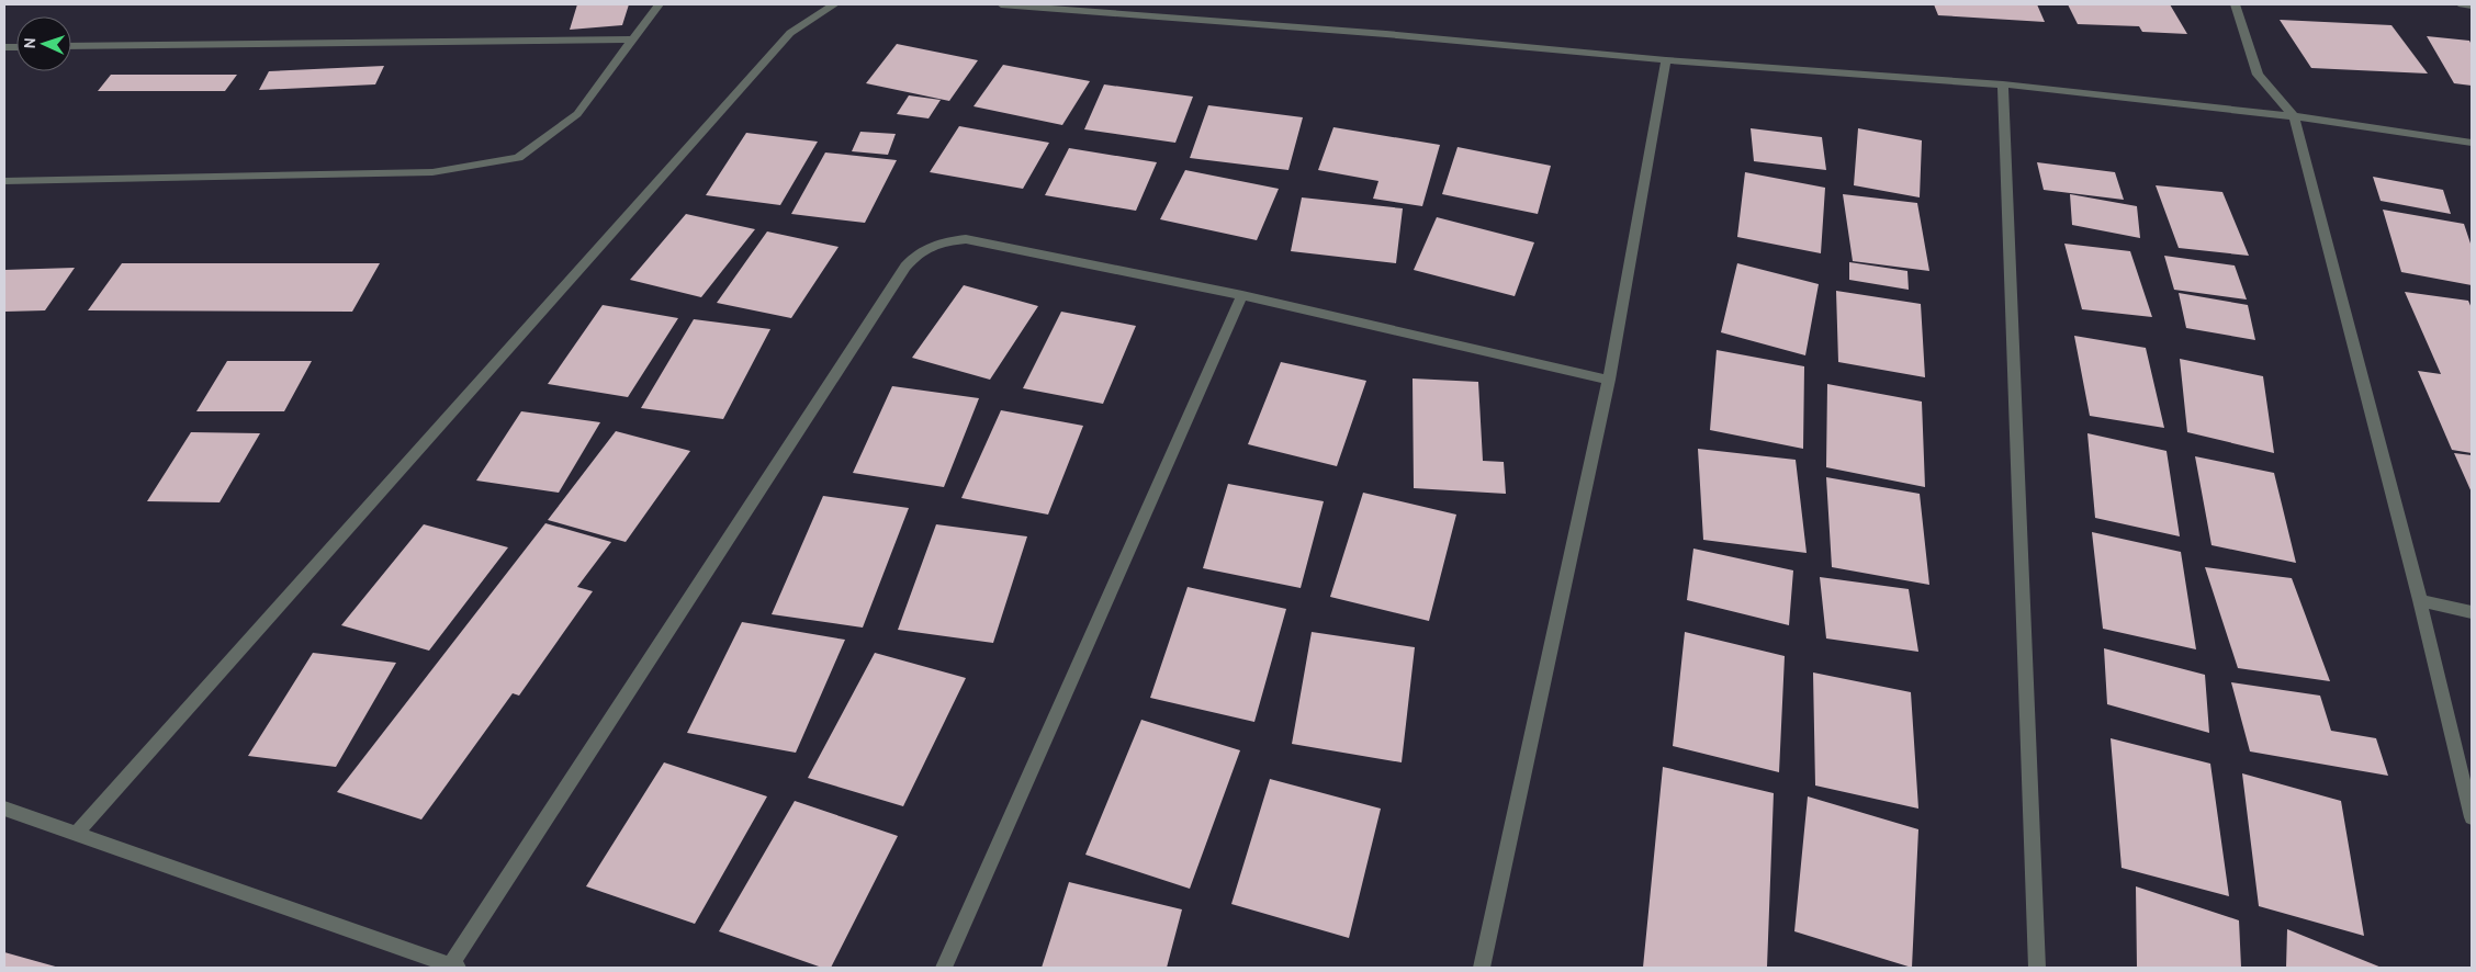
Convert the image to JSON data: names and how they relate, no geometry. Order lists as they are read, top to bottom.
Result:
{
  "north": "left"
}
